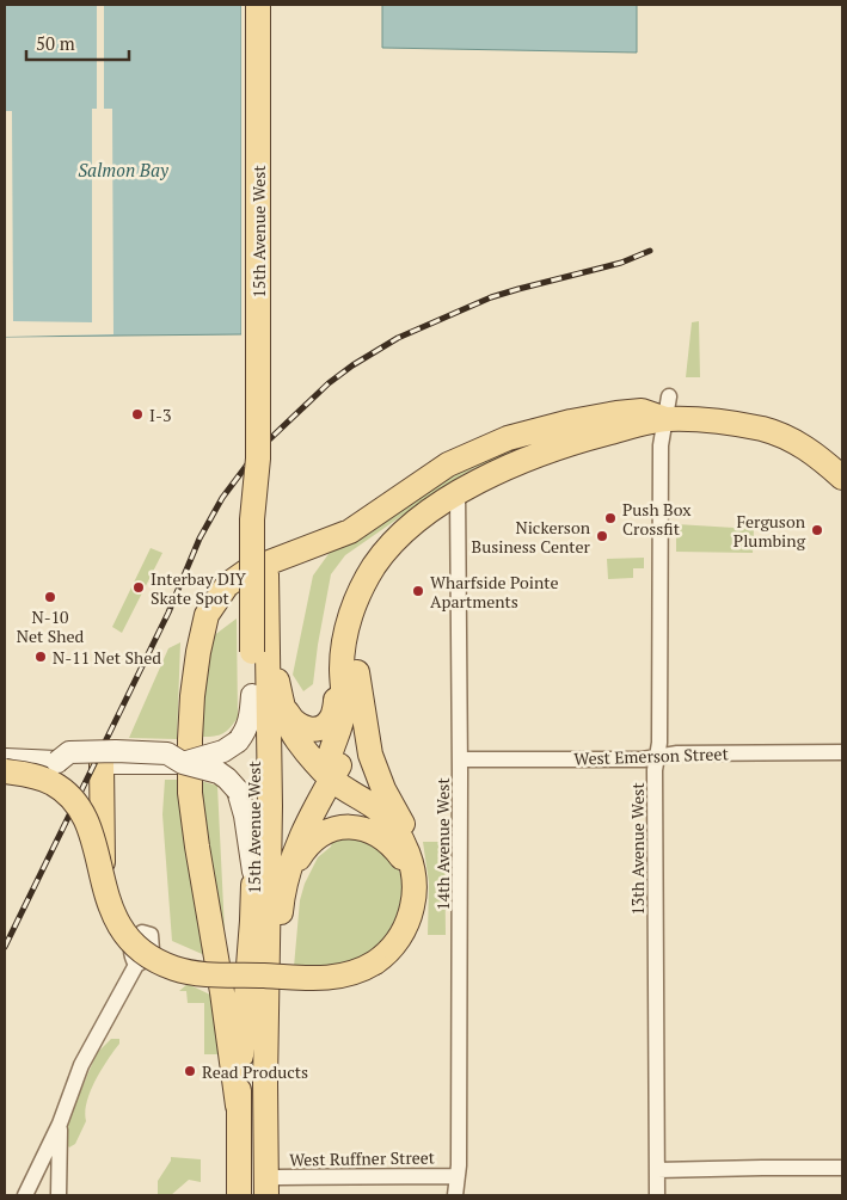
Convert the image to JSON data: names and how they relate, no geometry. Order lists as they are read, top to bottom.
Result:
{
  "streets": {
    "main road": ["15th Avenue West"],
    "street": [
      "West Emerson Street",
      "14th Avenue West",
      "13th Avenue West",
      "West Ruffner Street"
    ]
  },
  "crossings": [
    ["15th Avenue West", "West Ruffner Street"],
    ["West Emerson Street", "14th Avenue West"],
    ["West Emerson Street", "13th Avenue West"],
    ["14th Avenue West", "West Ruffner Street"]
  ],
  "water": ["Salmon Bay"],
  "places": [
    "I-3",
    "Push Box Crossfit",
    "Ferguson Plumbing",
    "Nickerson Business Center",
    "Interbay DIY Skate Spot",
    "Wharfside Pointe Apartments",
    "N-10 Net Shed",
    "N-11 Net Shed",
    "Read Products"
  ],
  "scale_bar": "50 m"
}
